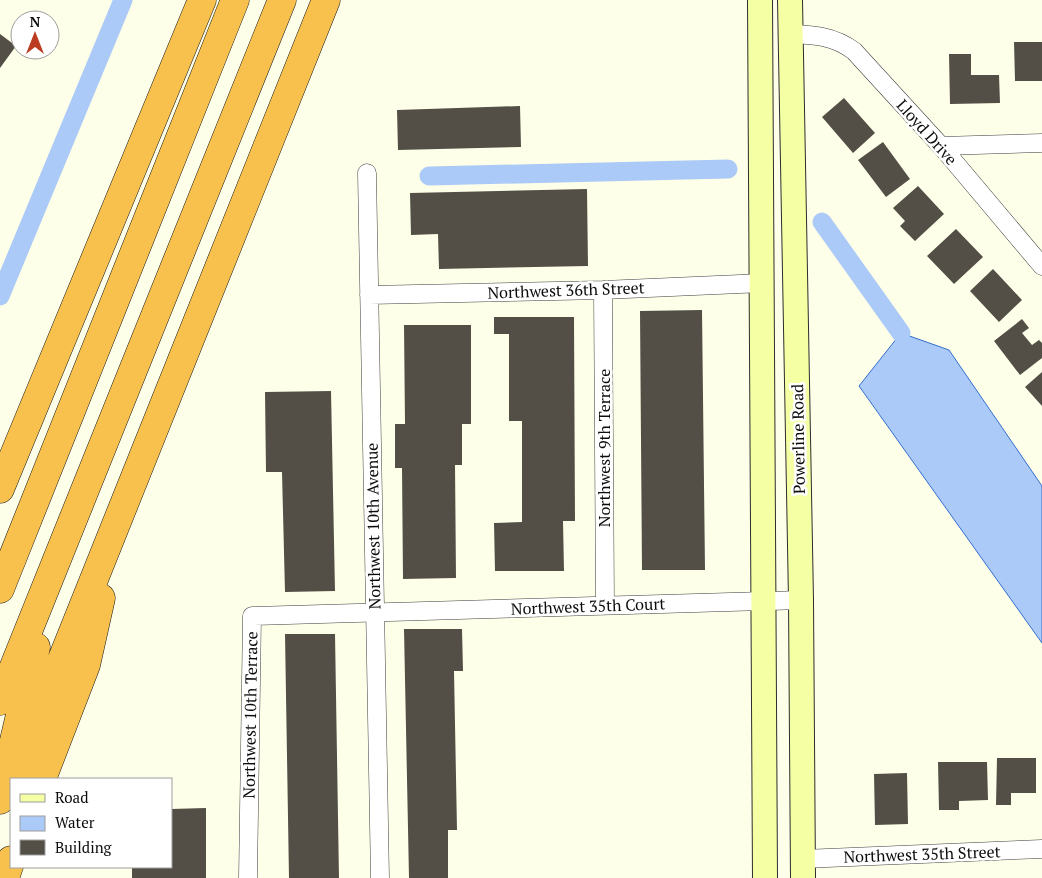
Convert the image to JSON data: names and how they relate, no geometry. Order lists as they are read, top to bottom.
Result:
{
  "streets": {
    "main road": ["Powerline Road"],
    "street": [
      "Lloyd Drive",
      "Northwest 36th Street",
      "Northwest 9th Terrace",
      "Northwest 10th Avenue",
      "Northwest 35th Court",
      "Northwest 10th Terrace",
      "Northwest 35th Street"
    ]
  },
  "crossings": [
    ["Lloyd Drive", "Powerline Road"],
    ["Northwest 36th Street", "Northwest 9th Terrace"],
    ["Northwest 36th Street", "Northwest 10th Avenue"],
    ["Powerline Road", "Northwest 35th Court"],
    ["Powerline Road", "Northwest 35th Street"],
    ["Northwest 9th Terrace", "Northwest 35th Court"],
    ["Northwest 10th Avenue", "Northwest 35th Court"],
    ["Northwest 10th Avenue", "Northwest 10th Terrace"],
    ["Northwest 35th Court", "Northwest 10th Terrace"]
  ],
  "legend": ["Road", "Water", "Building"],
  "north": "top"
}
